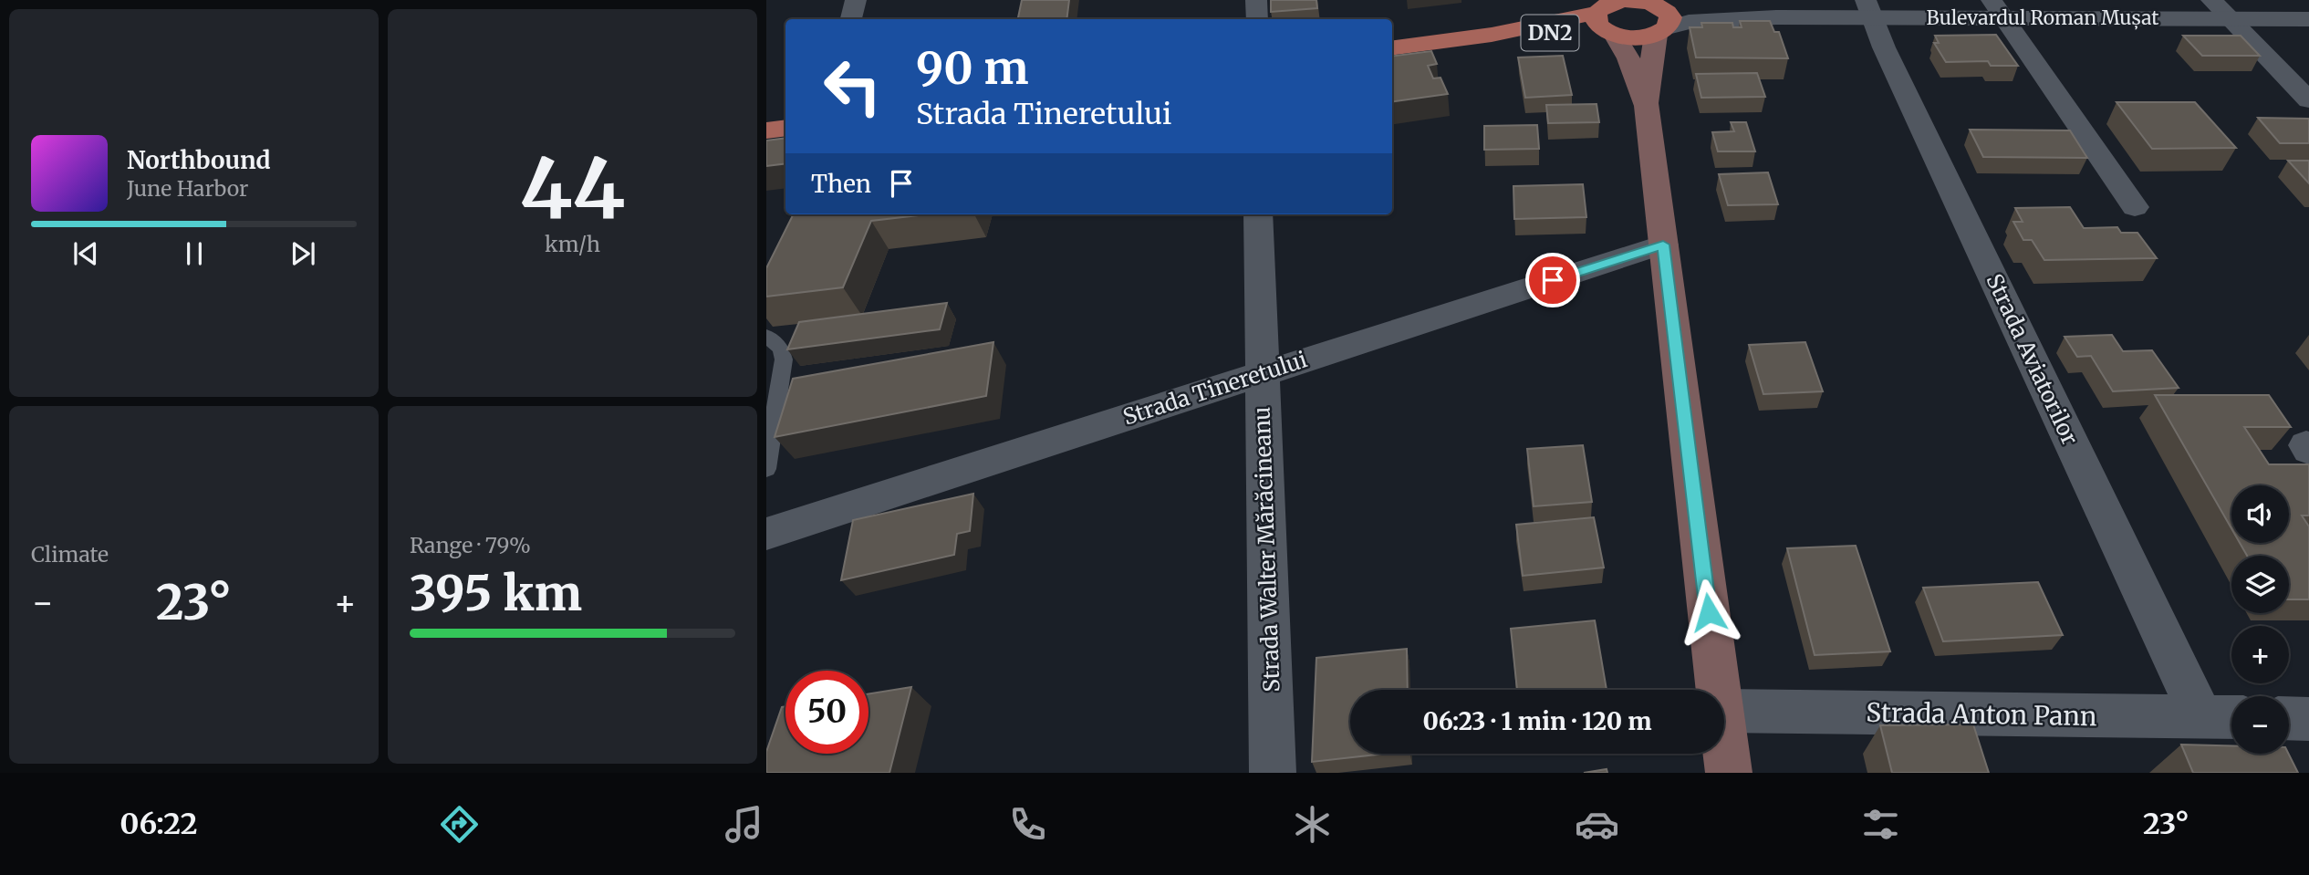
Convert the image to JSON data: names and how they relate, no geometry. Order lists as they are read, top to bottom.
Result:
{
  "streets": {
    "main road": ["DN2"],
    "street": [
      "Bulevardul Roman Mușat",
      "Strada Aviatorilor",
      "Strada Tineretului",
      "Strada Walter Mărăcineanu",
      "Strada Anton Pann"
    ]
  },
  "crossings": [
    ["Bulevardul Roman Mușat", "DN2"],
    ["Bulevardul Roman Mușat", "Strada Aviatorilor"],
    ["Strada Aviatorilor", "Strada Anton Pann"],
    ["Strada Tineretului", "Strada Walter Mărăcineanu"]
  ],
  "page": {
    "tile": [
      ["44", "km/h"],
      "Climate",
      ["Range · 79%", "395 km"]
    ],
    "turn": ["90 m", "Strada Tineretului"],
    "song": ["Northbound", "June Harbor"],
    "then": "Then",
    "map_buttons": ["+", "−"],
    "heat": ["−", "23°", "+"],
    "limit": "50",
    "trip": "06:23 · 1 min · 120 m",
    "tabs": ["06:22", "23°"]
  }
}
